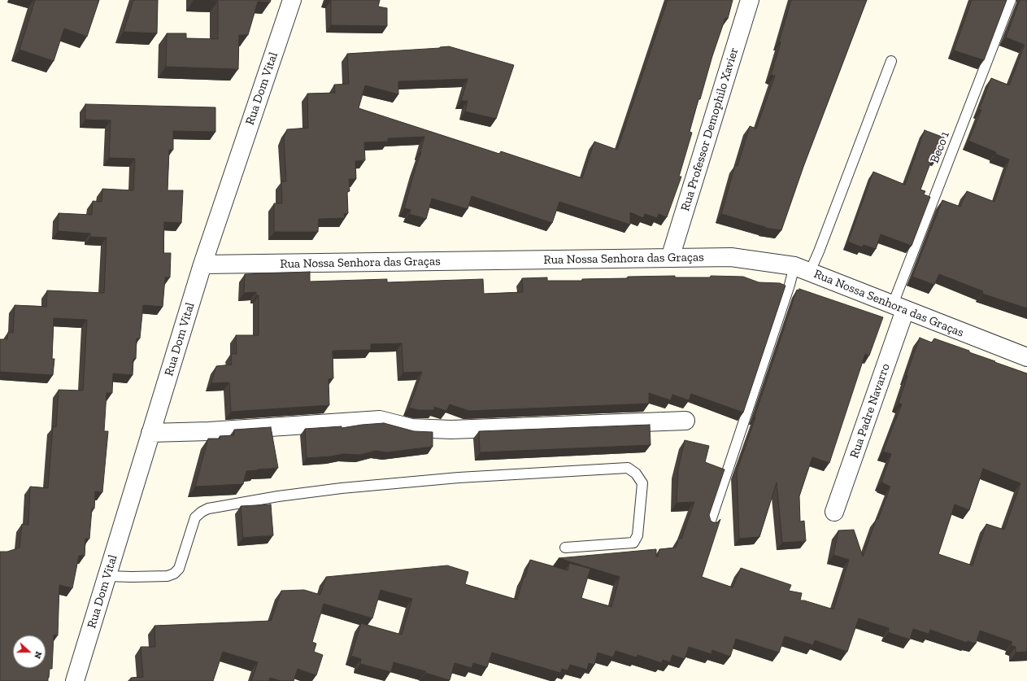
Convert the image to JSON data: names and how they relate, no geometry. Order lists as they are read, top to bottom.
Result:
{
  "streets": {
    "street": [
      "Rua Dom Vital",
      "Rua Professor Demophilo Xavier",
      "Rua Nossa Senhora das Graças",
      "Rua Padre Navarro"
    ],
    "lane": ["Beco 1"]
  },
  "crossings": [
    ["Rua Dom Vital", "Rua Nossa Senhora das Graças"],
    ["Rua Professor Demophilo Xavier", "Rua Nossa Senhora das Graças"],
    ["Beco 1", "Rua Nossa Senhora das Graças"],
    ["Beco 1", "Rua Padre Navarro"],
    ["Rua Nossa Senhora das Graças", "Rua Padre Navarro"]
  ],
  "north": "right"
}
